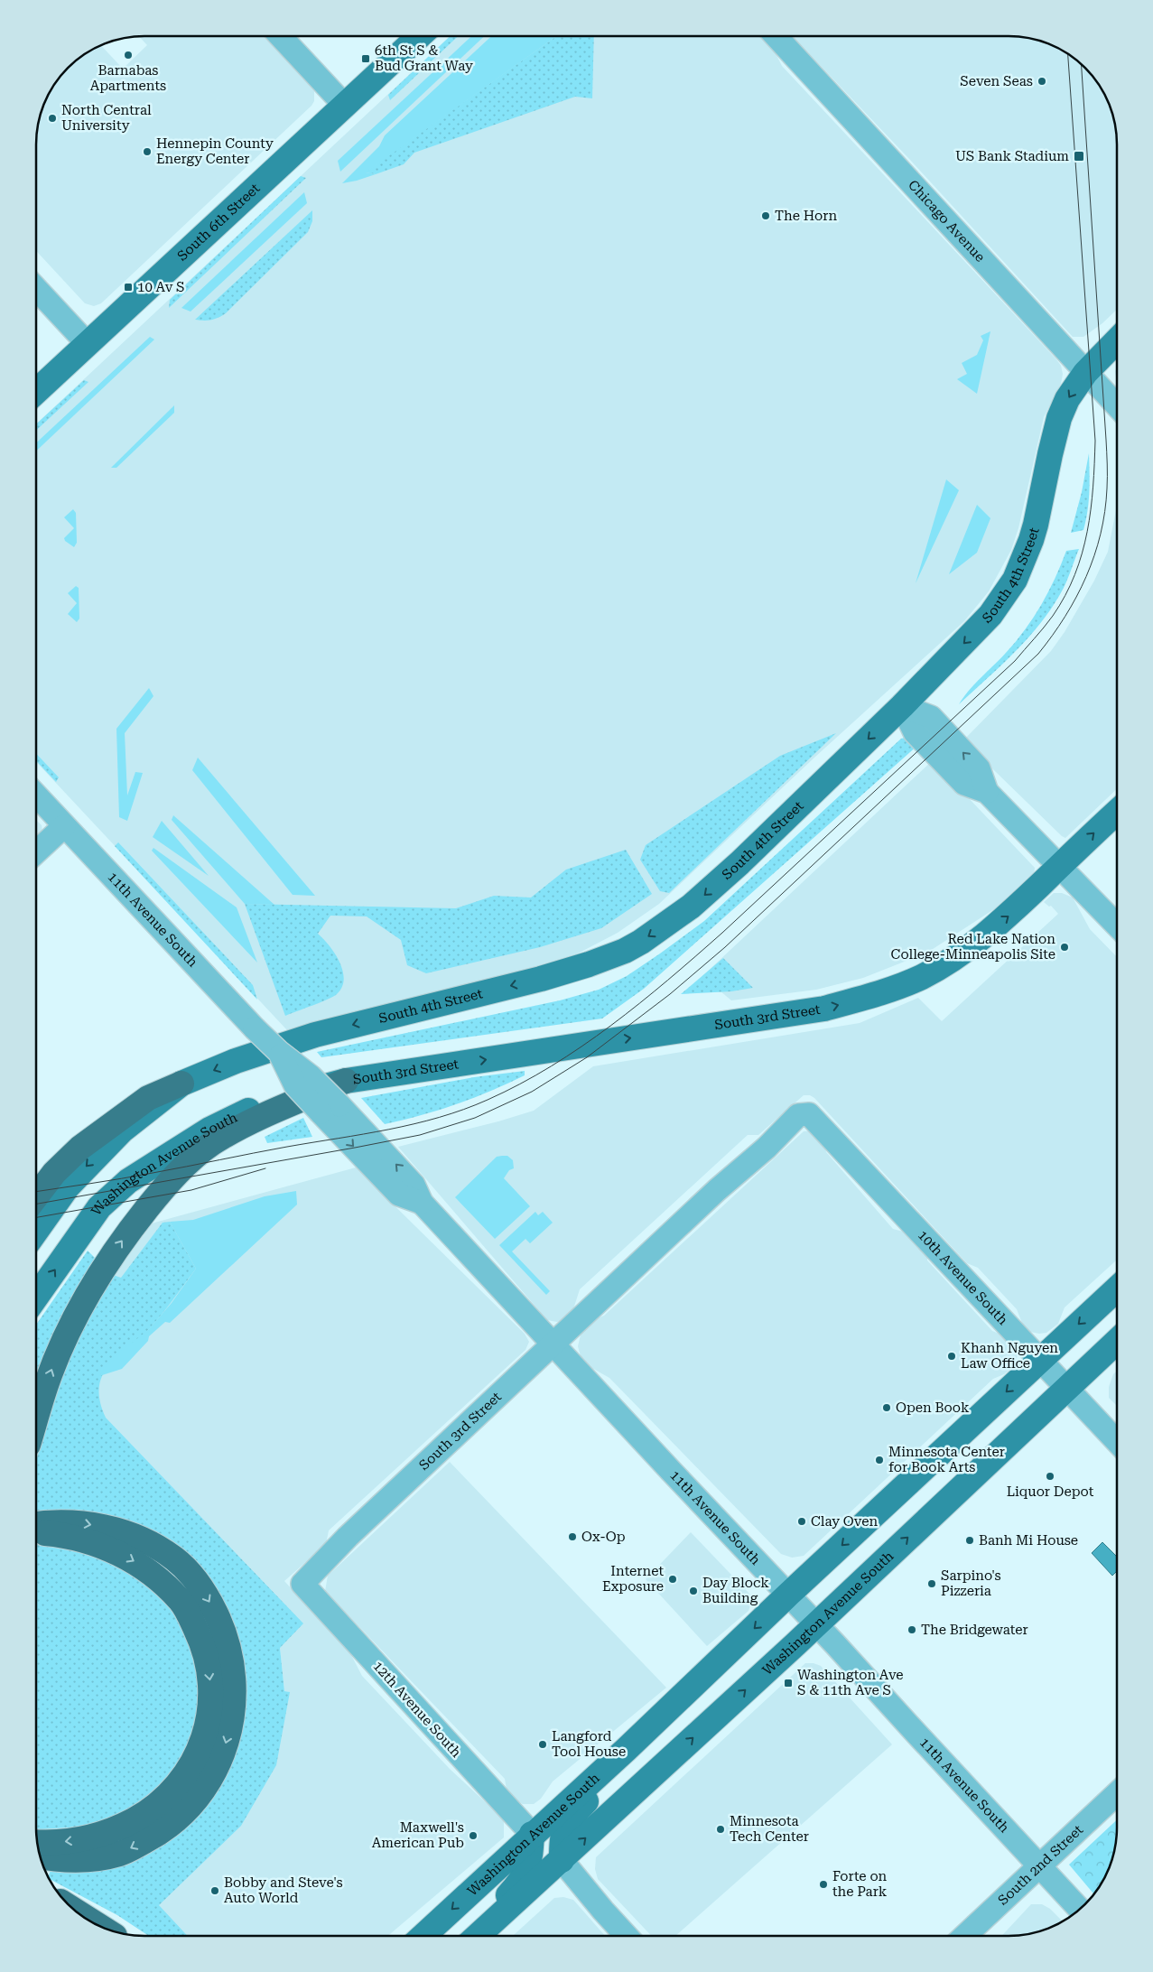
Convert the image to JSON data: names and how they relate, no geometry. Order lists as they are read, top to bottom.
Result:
{
  "streets": {
    "main road": [
      "South 6th Street",
      "South 4th Street",
      "South 3rd Street",
      "Washington Avenue South"
    ],
    "street": [
      "Chicago Avenue",
      "11th Avenue South",
      "10th Avenue South",
      "12th Avenue South",
      "South 2nd Street"
    ]
  },
  "crossings": [
    ["Chicago Avenue", "South 4th Street"],
    ["11th Avenue South", "South 3rd Street"],
    ["11th Avenue South", "Washington Avenue South"],
    ["11th Avenue South", "South 2nd Street"],
    ["South 3rd Street", "Washington Avenue South"],
    ["South 3rd Street", "10th Avenue South"],
    ["South 3rd Street", "12th Avenue South"],
    ["Washington Avenue South", "10th Avenue South"],
    ["Washington Avenue South", "12th Avenue South"]
  ],
  "one_way": ["South 4th Street", "South 3rd Street"],
  "places": {
    "other": [
      "Barnabas Apartments",
      "Seven Seas",
      "North Central University",
      "Hennepin County Energy Center",
      "The Horn",
      "Red Lake Nation College-Minneapolis Site",
      "Khanh Nguyen Law Office",
      "Open Book",
      "Minnesota Center for Book Arts",
      "Liquor Depot",
      "Clay Oven",
      "Ox-Op",
      "Banh Mi House",
      "Internet Exposure",
      "Sarpino's Pizzeria",
      "Day Block Building",
      "The Bridgewater",
      "Langford Tool House",
      "Minnesota Tech Center",
      "Maxwell's American Pub",
      "Forte on the Park",
      "Bobby and Steve's Auto World"
    ],
    "transit": [
      "6th St S & Bud Grant Way",
      "US Bank Stadium",
      "10 Av S",
      "Washington Ave S & 11th Ave S"
    ]
  }
}
